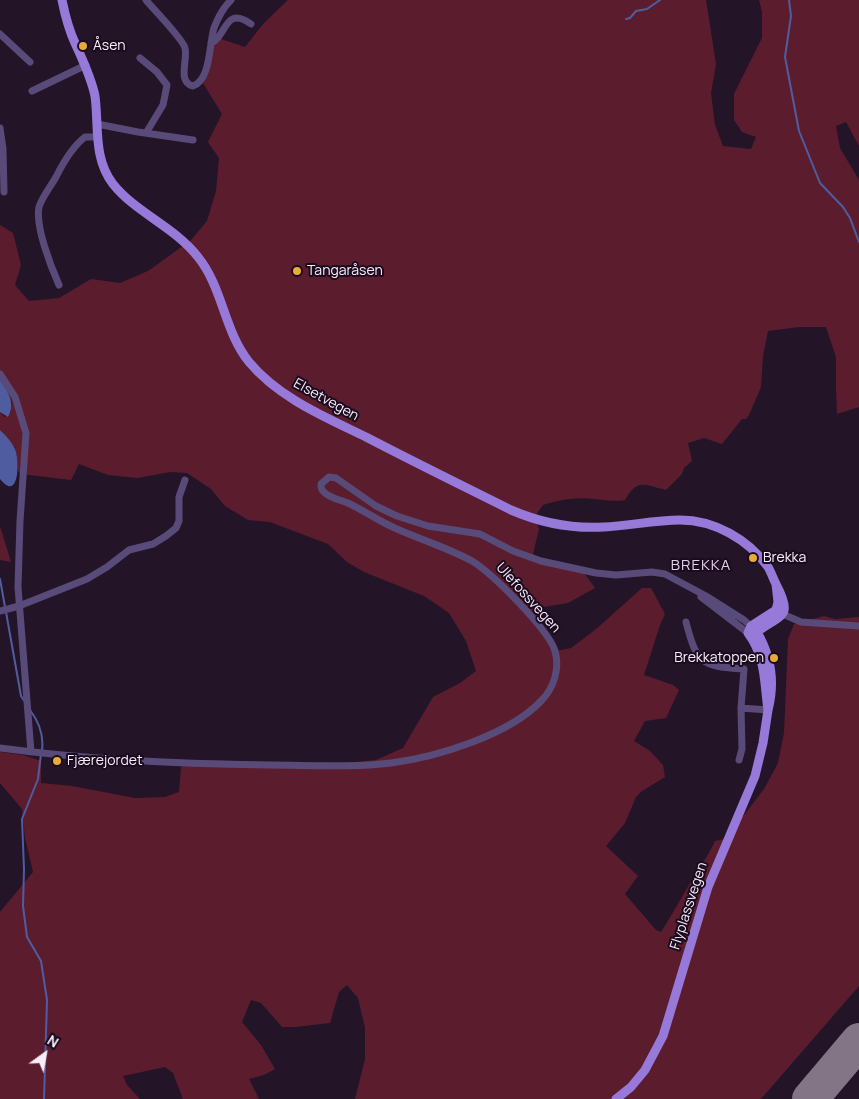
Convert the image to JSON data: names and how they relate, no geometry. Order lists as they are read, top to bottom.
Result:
{
  "streets": {
    "main road": ["Elsetvegen", "Flyplassvegen"],
    "street": ["Ulefossvegen"]
  },
  "crossings": [
    ["Ulefossvegen", "Flyplassvegen"]
  ],
  "districts": ["BREKKA"],
  "places": [
    "Åsen",
    "Tangaråsen",
    "Brekka",
    "Brekkatoppen",
    "Fjærejordet"
  ],
  "north": "top right"
}
